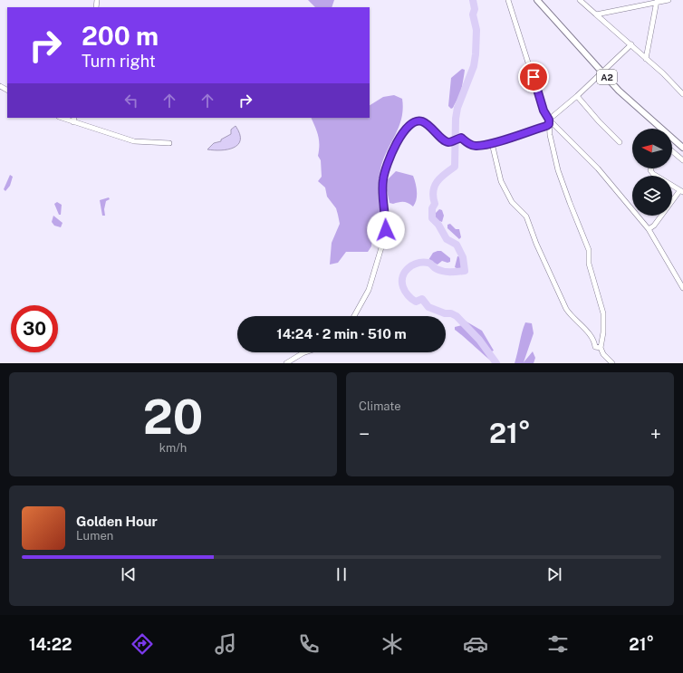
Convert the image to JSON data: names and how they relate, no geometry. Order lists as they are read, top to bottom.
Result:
{
  "streets": {
    "main road": ["A2"]
  },
  "north": "left",
  "page": {
    "turn": ["200 m", "Turn right"],
    "limit": "30",
    "trip": "14:24 · 2 min · 510 m",
    "tile": [
      ["20", "km/h"],
      "Climate"
    ],
    "heat": ["−", "21°", "+"],
    "song": ["Golden Hour", "Lumen"],
    "tabs": ["14:22", "21°"]
  }
}
